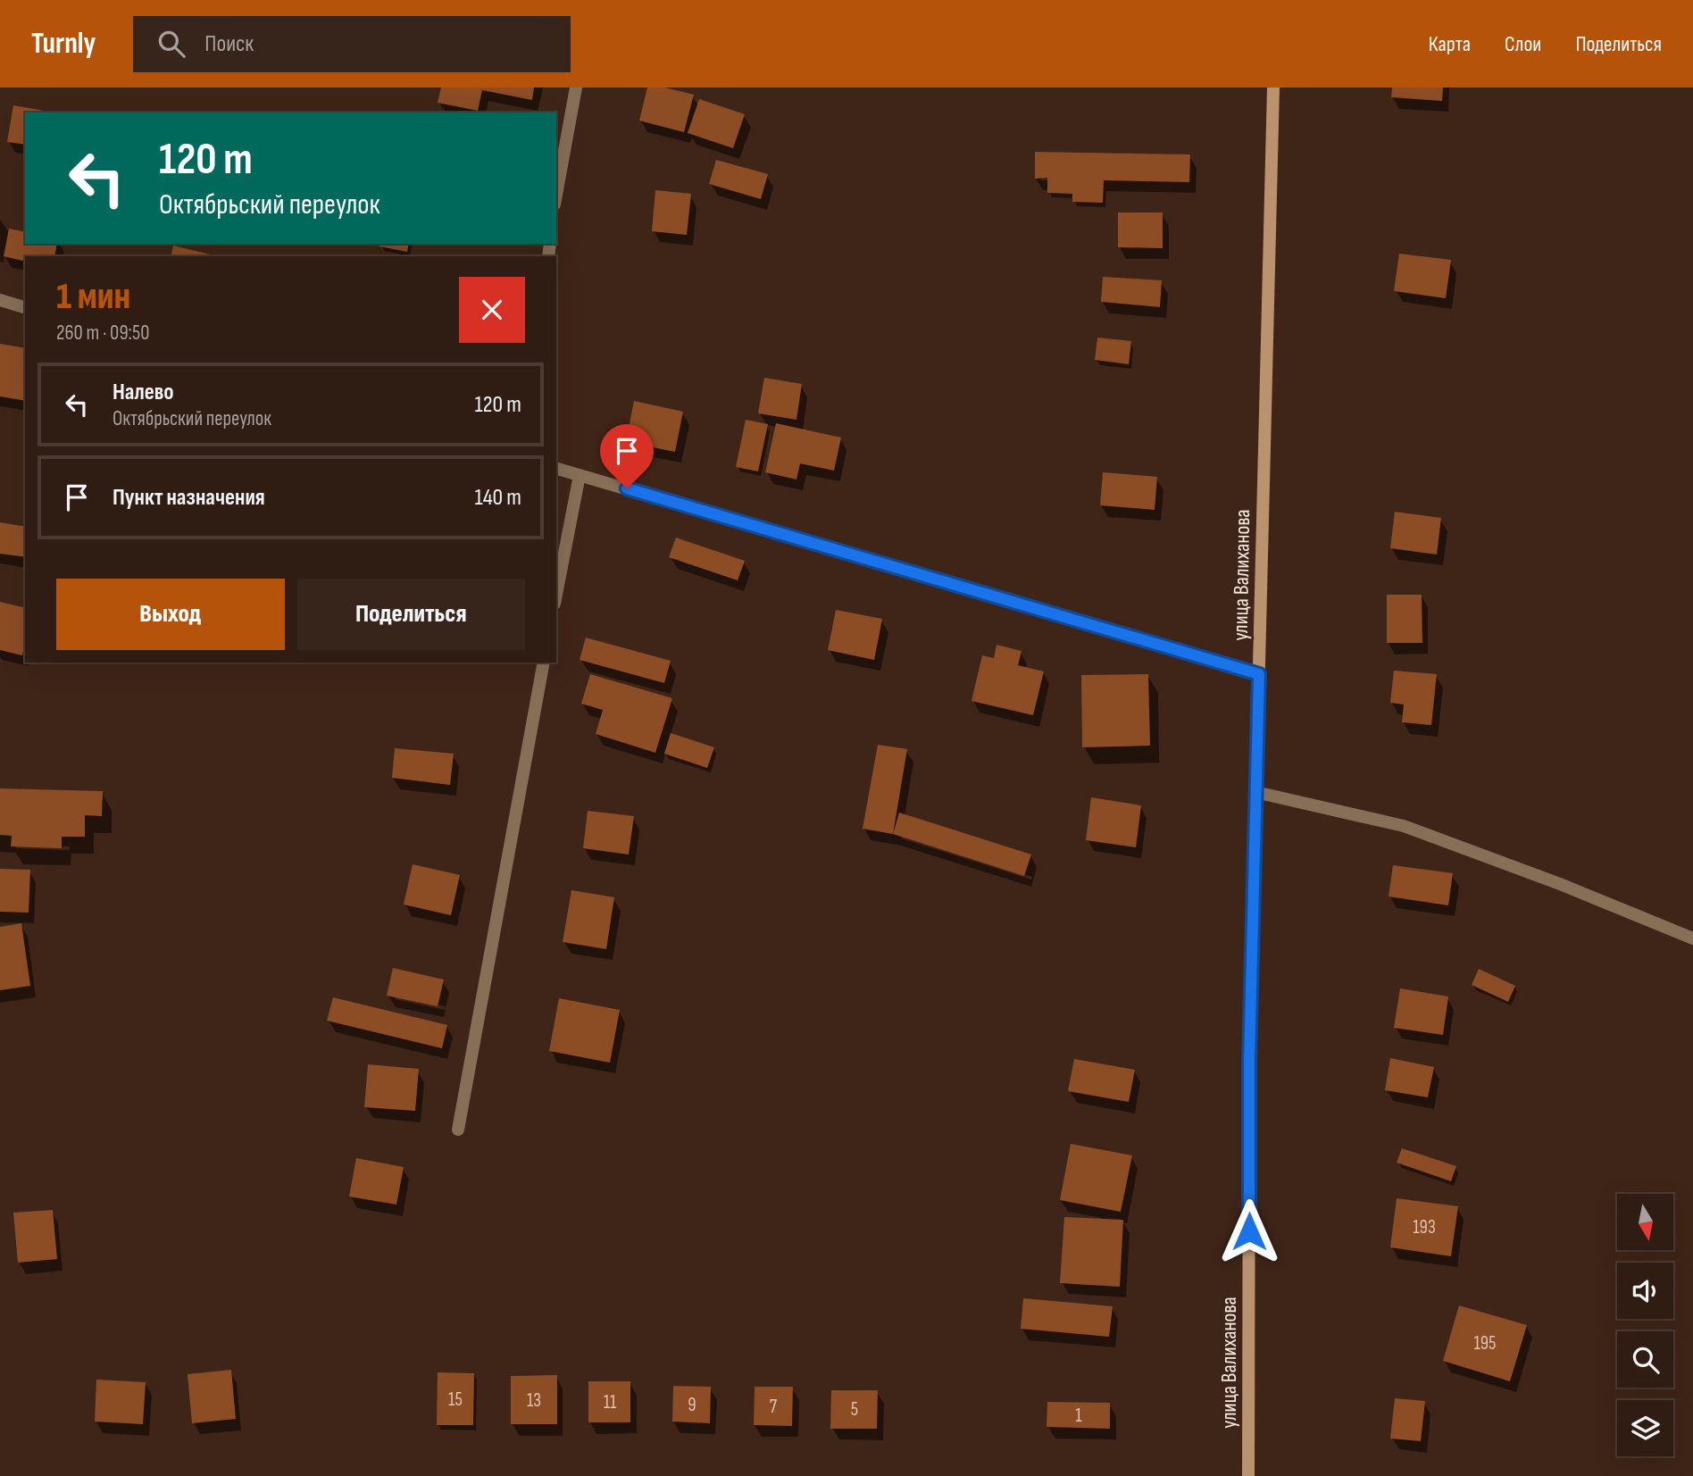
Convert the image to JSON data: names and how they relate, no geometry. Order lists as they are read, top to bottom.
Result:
{
  "streets": {
    "main road": ["улица Валиханова"]
  },
  "house_numbers": [
    "193",
    "195",
    "15",
    "13",
    "11",
    "9",
    "7",
    "5",
    "1"
  ],
  "north": "bottom",
  "page": {
    "header": "Turnly",
    "search": "Поиск",
    "nav": ["Карта", "Слои", "Поделиться"],
    "turn": ["120 m", "Октябрьский переулок"],
    "heading": ["1 мин", "260 m · 09:50"],
    "list": [
      {
        "name": "Налево",
        "note": "Октябрьский переулок",
        "value": "120 m"
      },
      {
        "name": "Пункт назначения",
        "value": "140 m"
      }
    ],
    "buttons": ["Выход", "Поделиться"]
  }
}
